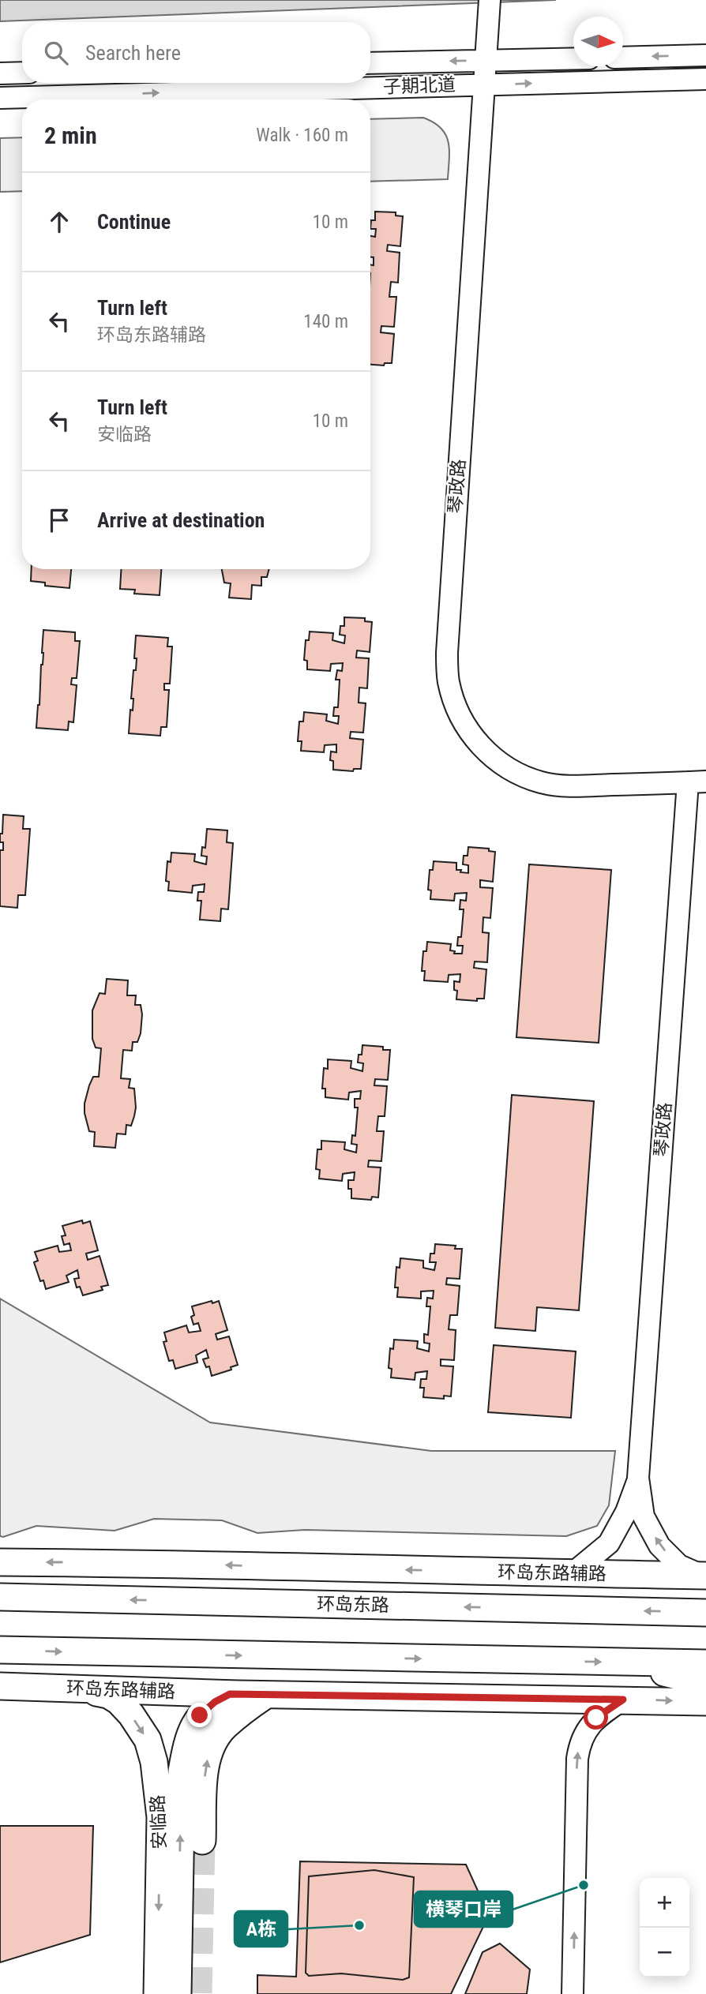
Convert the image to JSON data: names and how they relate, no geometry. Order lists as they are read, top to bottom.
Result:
{
  "streets": {
    "main road": ["环岛东路辅路", "环岛东路", "安临路"],
    "street": ["子期北道", "琴政路"]
  },
  "crossings": [
    ["子期北道", "琴政路"],
    ["环岛东路辅路", "安临路"]
  ],
  "places": ["横琴口岸", "A栋"],
  "north": "right",
  "page": {
    "search": "Search here",
    "heading": ["2 min", "Walk · 160 m"],
    "list": [
      ["Continue", "10 m"],
      ["Turn left", "环岛东路辅路", "140 m"],
      ["Turn left", "安临路", "10 m"],
      "Arrive at destination"
    ],
    "map_buttons": ["+", "−"]
  }
}
